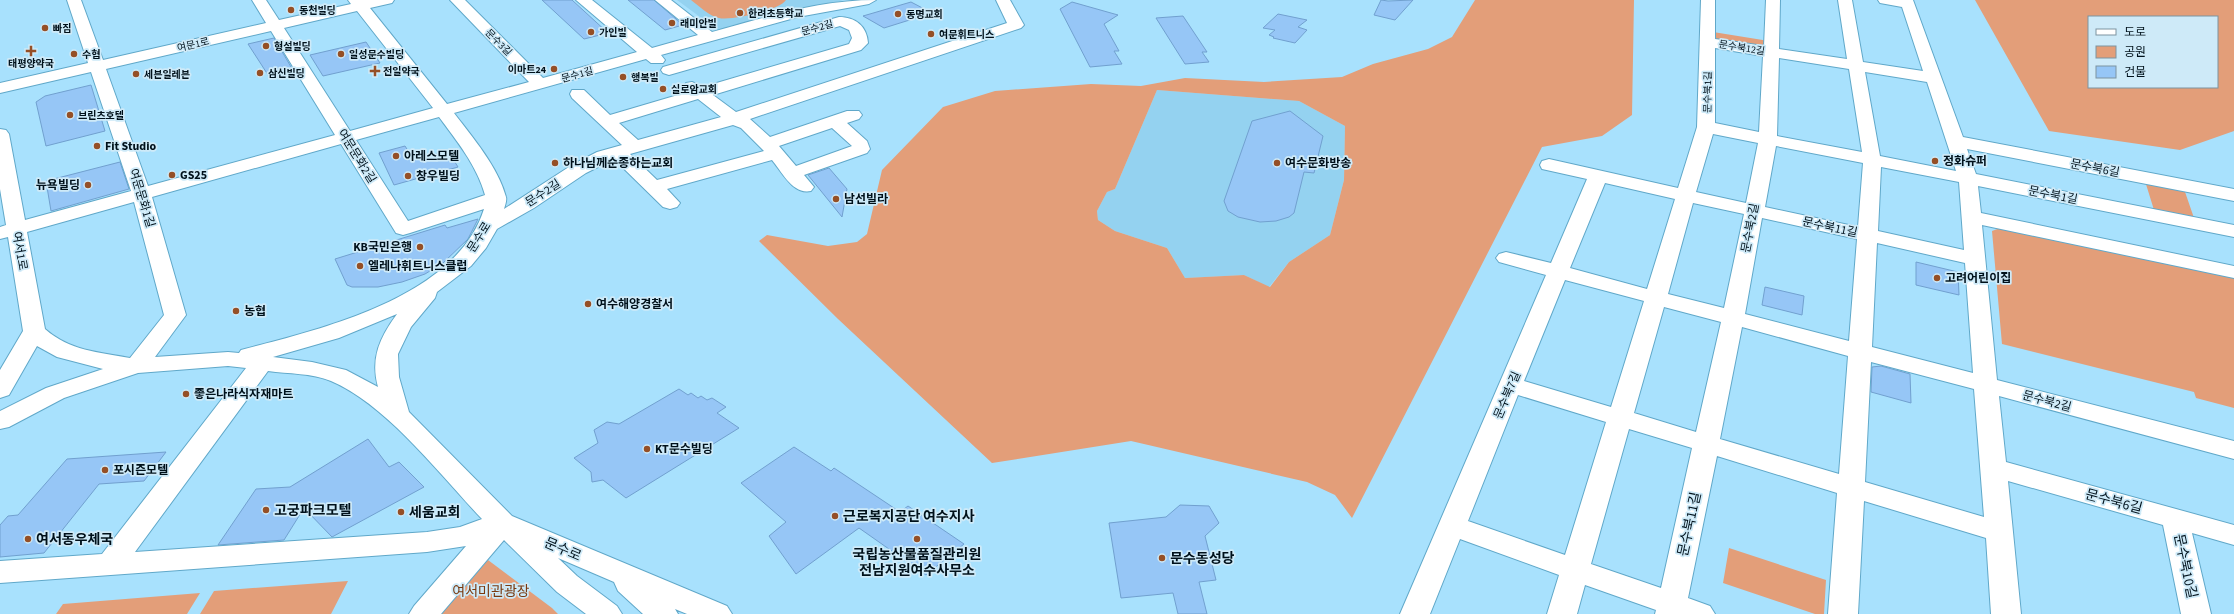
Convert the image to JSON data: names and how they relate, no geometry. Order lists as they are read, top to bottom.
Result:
{
  "streets": {
    "street": [
      "문수2길",
      "문수3길",
      "여문1로",
      "문수북12길",
      "문수1길",
      "문수북1길",
      "여문문화2길",
      "문수북6길",
      "여문문화1길",
      "문수북11길",
      "문수북2길",
      "문수로",
      "여서1로",
      "문수북7길",
      "문수북10길"
    ]
  },
  "crossings": [
    ["문수2길", "문수로"],
    ["문수3길", "문수1길"],
    ["여문1로", "여문문화2길"],
    ["여문1로", "여문문화1길"],
    ["문수북12길", "문수북1길"],
    ["문수1길", "여문문화2길"],
    ["문수1길", "여문문화1길"],
    ["문수1길", "여서1로"],
    ["문수북1길", "문수북2길"],
    ["여문문화2길", "문수로"],
    ["문수북6길", "문수북10길"],
    ["문수북11길", "문수북2길"],
    ["문수북2길", "문수북7길"]
  ],
  "parks": ["여서미관광장"],
  "places": {
    "other": [
      "동천빌딩",
      "한려초등학교",
      "동명교회",
      "래미안빌",
      "빠짐",
      "가인빌",
      "여문휘트니스",
      "형설빌딩",
      "수협",
      "일성문수빌딩",
      "이마트24",
      "삼신빌딩",
      "세븐일레븐",
      "행복빌",
      "실로암교회",
      "브린츠호텔",
      "Fit Studio",
      "아레스모텔",
      "정화슈퍼",
      "하나님께순종하는교회",
      "여수문화방송",
      "GS25",
      "창우빌딩",
      "뉴욕빌딩",
      "남선빌라",
      "KB국민은행",
      "엘레나휘트니스클럽",
      "고려어린이집",
      "여수해양경찰서",
      "농협",
      "좋은나라식자재마트",
      "KT문수빌딩",
      "포시즌모텔",
      "고궁파크모텔",
      "세움교회",
      "근로복지공단 여수지사",
      "여서동우체국",
      "국립농산물품질관리원 전남지원여수사무소",
      "문수동성당"
    ],
    "health": ["태평양약국", "전일약국"]
  },
  "legend": ["도로", "공원", "건물"]
}
